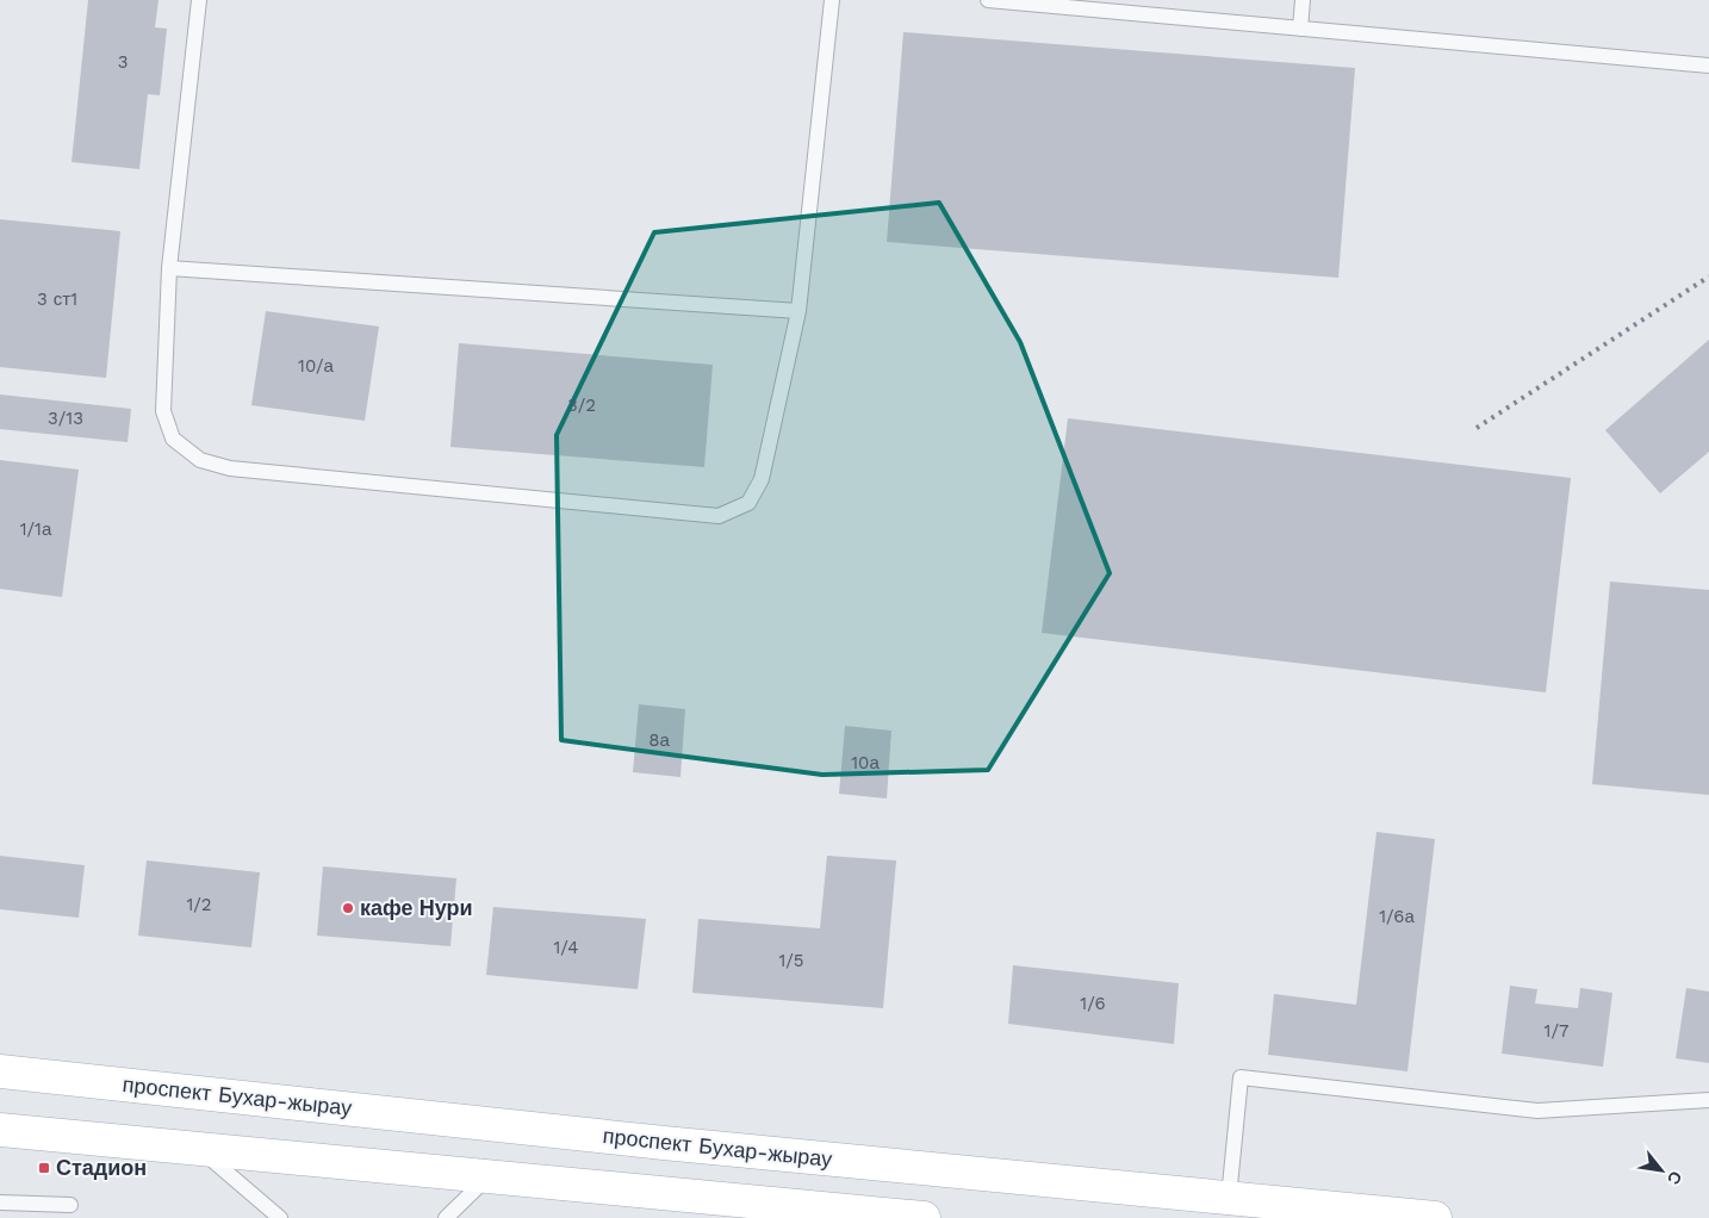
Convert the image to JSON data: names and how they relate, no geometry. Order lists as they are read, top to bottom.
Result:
{
  "streets": {
    "main road": ["проспект Бухар-жырау"]
  },
  "places": {
    "other": ["кафе Нури"],
    "transit": ["Стадион"]
  },
  "house_numbers": [
    "3",
    "3 ст1",
    "10/а",
    "3/2",
    "3/13",
    "1/1а",
    "8а",
    "10а",
    "1/2",
    "1/6а",
    "1/4",
    "1/5",
    "1/6",
    "1/7"
  ],
  "north": "bottom right"
}
